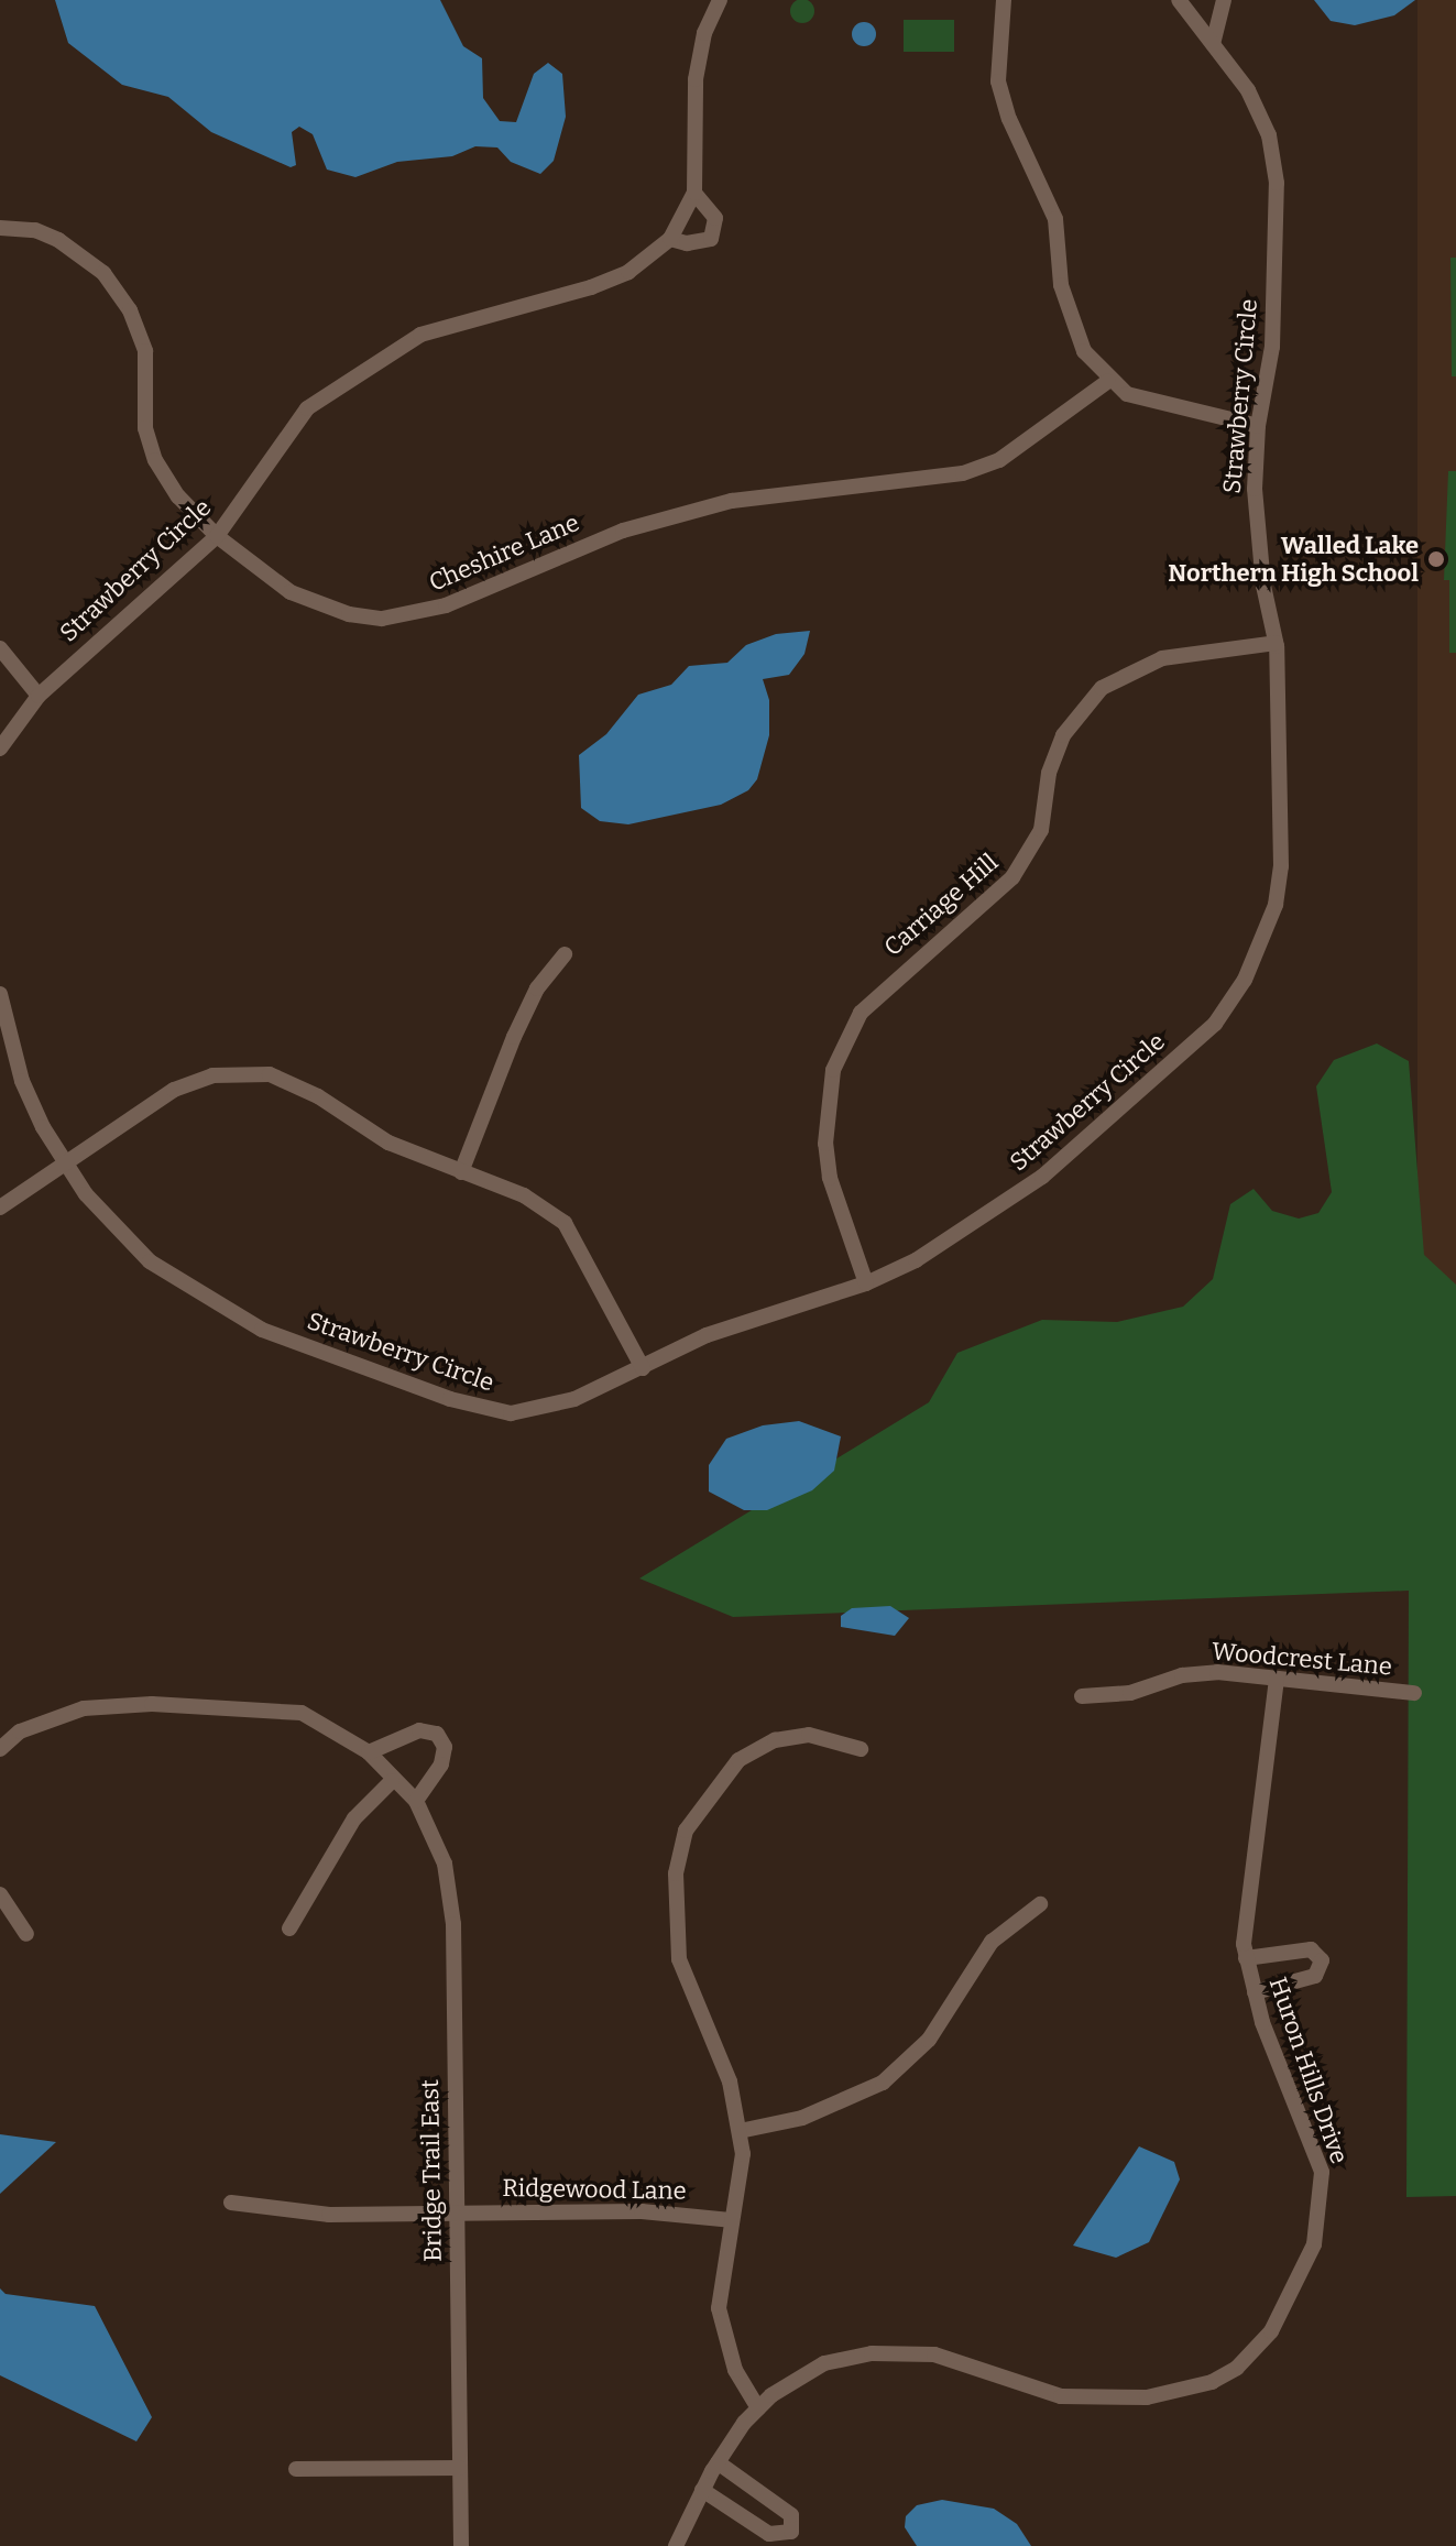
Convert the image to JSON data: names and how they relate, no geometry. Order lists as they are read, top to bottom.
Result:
{
  "streets": {
    "street": [
      "Strawberry Circle",
      "Cheshire Lane",
      "Carriage Hill",
      "Woodcrest Lane",
      "Huron Hills Drive",
      "Bridge Trail East",
      "Ridgewood Lane"
    ]
  },
  "crossings": [
    ["Strawberry Circle", "Cheshire Lane"],
    ["Strawberry Circle", "Carriage Hill"],
    ["Woodcrest Lane", "Huron Hills Drive"],
    ["Bridge Trail East", "Ridgewood Lane"]
  ],
  "places": ["Walled Lake Northern High School"]
}
